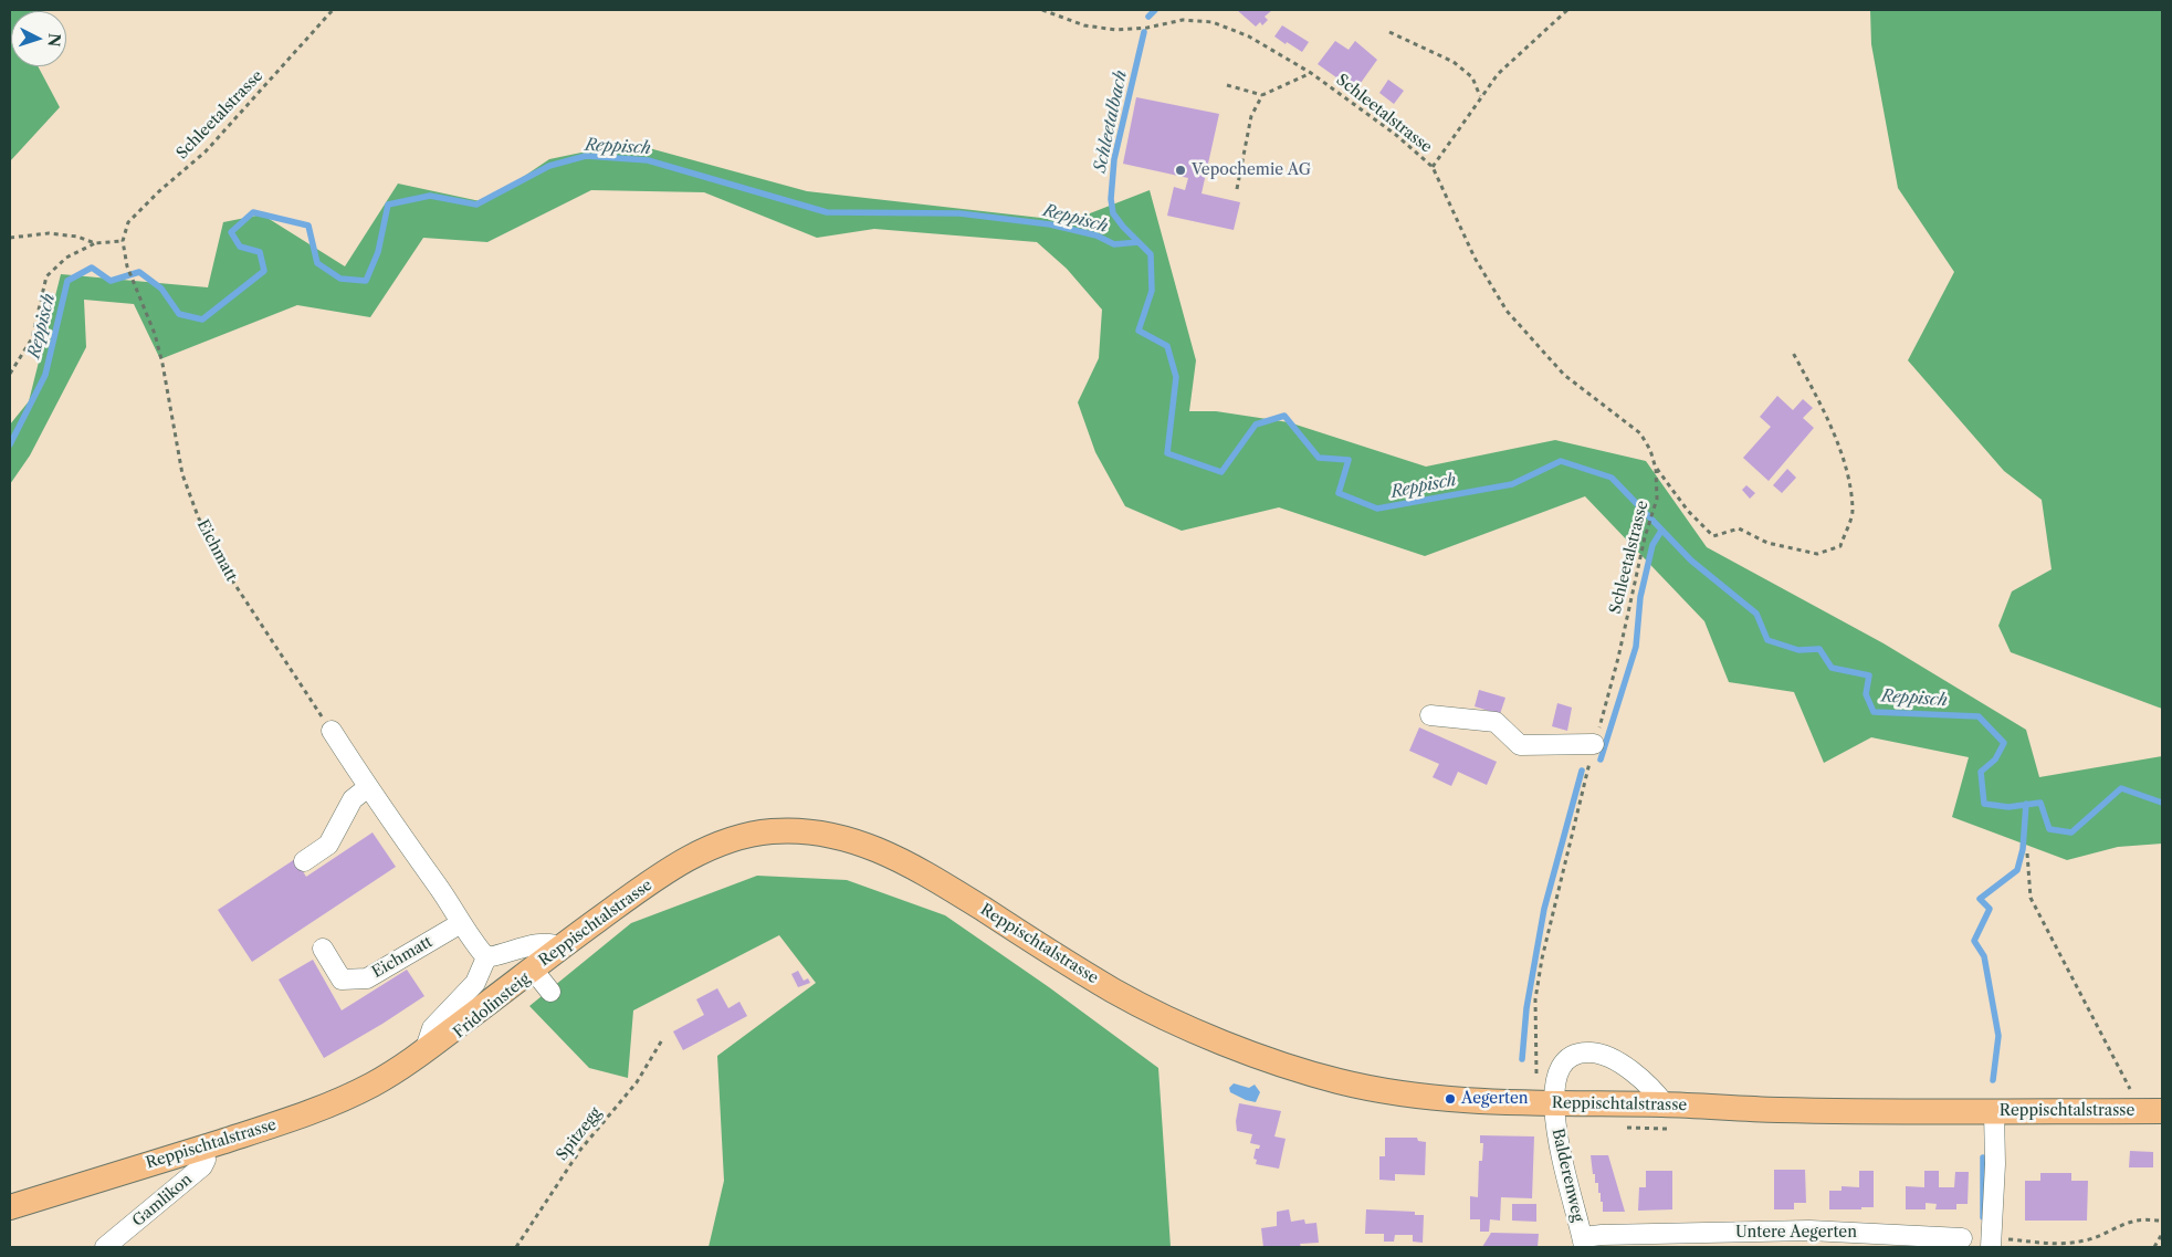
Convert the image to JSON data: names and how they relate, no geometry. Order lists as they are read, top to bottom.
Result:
{
  "streets": {
    "main road": ["Reppischtalstrasse"],
    "street": [
      "Eichmatt",
      "Balderenweg",
      "Gamlikon",
      "Untere Aegerten"
    ],
    "path": ["Schleetalstrasse", "Spitzegg"]
  },
  "crossings": [
    ["Schleetalstrasse", "Eichmatt"],
    ["Reppischtalstrasse", "Balderenweg"],
    ["Reppischtalstrasse", "Gamlikon"],
    ["Balderenweg", "Untere Aegerten"]
  ],
  "water": ["Schleetalbach", "Reppisch"],
  "places": ["Vepochemie AG", "Aegerten"],
  "north": "right"
}
